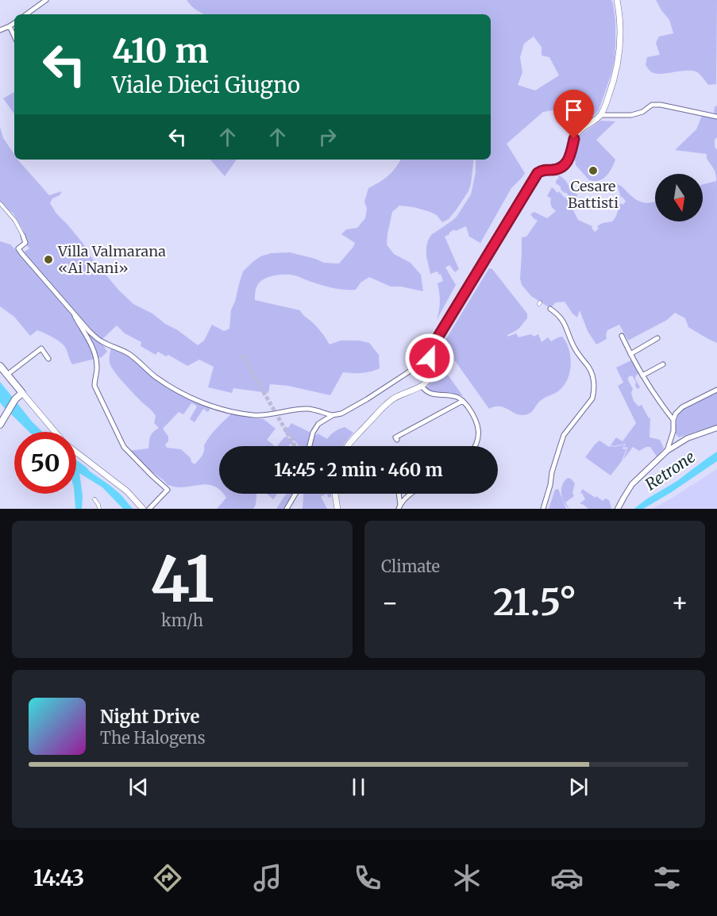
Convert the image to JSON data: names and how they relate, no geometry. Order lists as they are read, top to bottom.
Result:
{
  "water": ["Retrone"],
  "places": ["Cesare Battisti", "Villa Valmarana «Ai Nani»"],
  "north": "bottom",
  "page": {
    "turn": ["410 m", "Viale Dieci Giugno"],
    "limit": "50",
    "trip": "14:45 · 2 min · 460 m",
    "tile": [
      ["41", "km/h"],
      "Climate"
    ],
    "heat": ["−", "21.5°", "+"],
    "song": ["Night Drive", "The Halogens"],
    "tabs": "14:43"
  }
}
